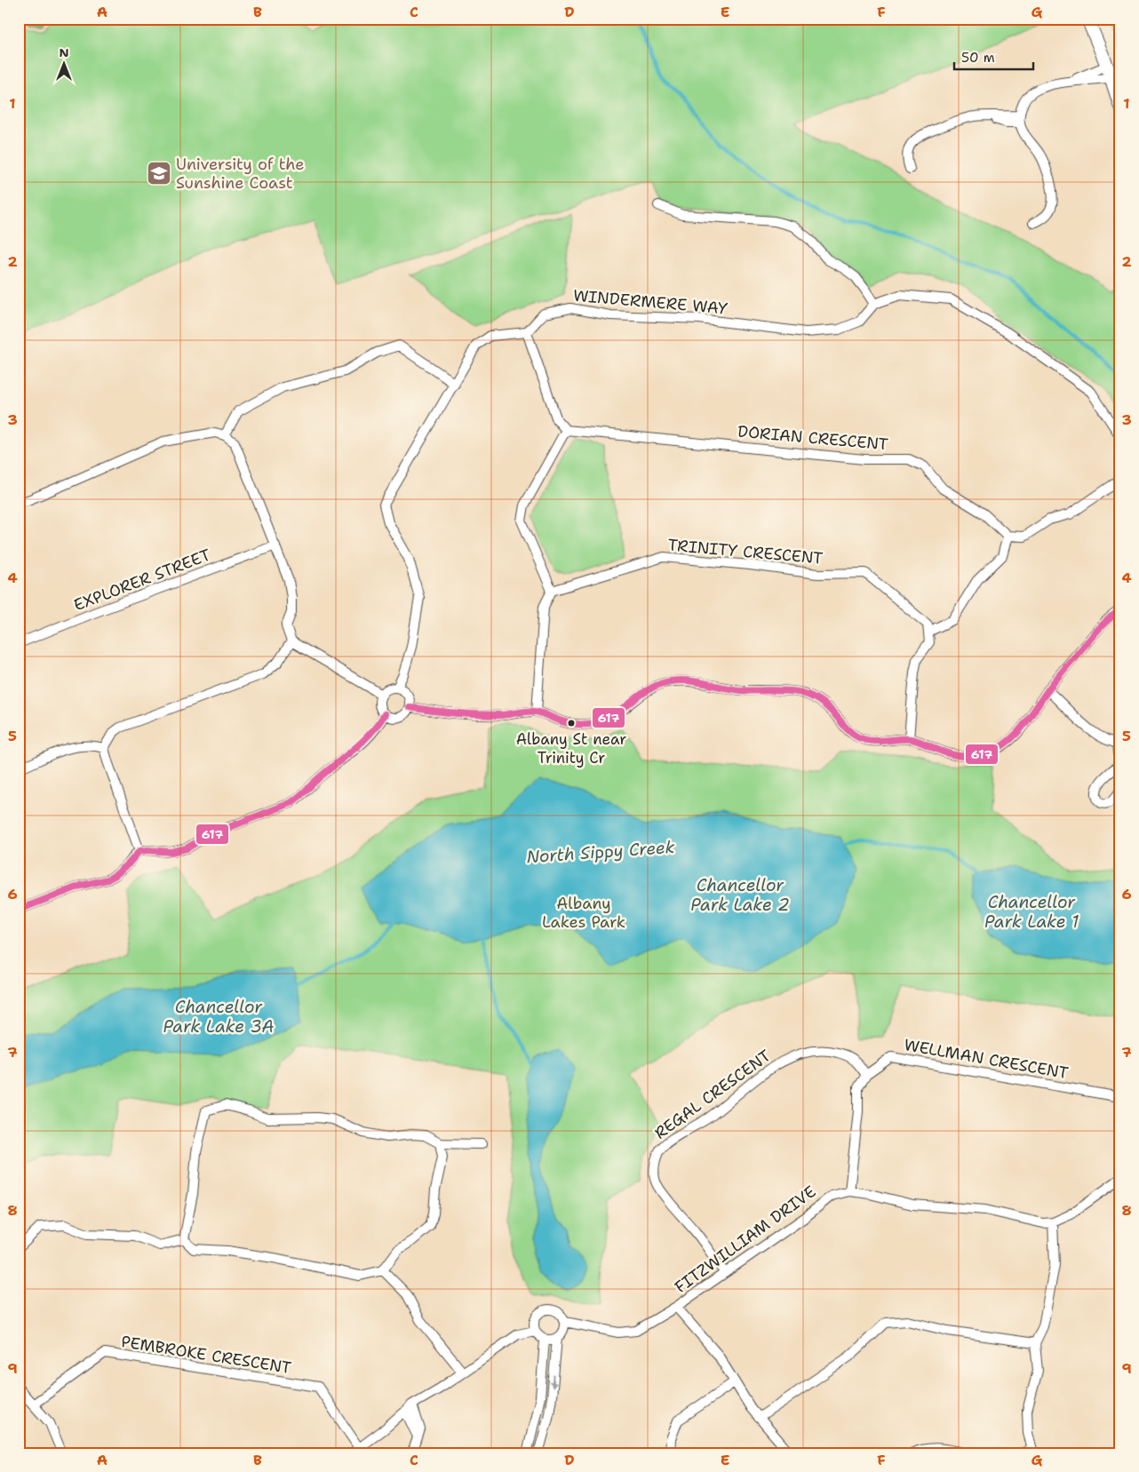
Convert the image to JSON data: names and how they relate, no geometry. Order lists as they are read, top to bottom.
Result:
{
  "streets": {
    "street": [
      "WINDERMERE WAY",
      "DORIAN CRESCENT",
      "TRINITY CRESCENT",
      "EXPLORER STREET",
      "WELLMAN CRESCENT",
      "REGAL CRESCENT",
      "FITZWILLIAM DRIVE",
      "PEMBROKE CRESCENT"
    ]
  },
  "crossings": [
    ["WELLMAN CRESCENT", "REGAL CRESCENT"],
    ["REGAL CRESCENT", "FITZWILLIAM DRIVE"]
  ],
  "water": [
    "North Sippy Creek",
    "Chancellor Park Lake 2",
    "Chancellor Park Lake 1",
    "Chancellor Park Lake 3A"
  ],
  "parks": ["Albany Lakes Park"],
  "places": {
    "school or university": ["University of the Sunshine Coast"],
    "other": ["Albany St near Trinity Cr"]
  },
  "lines": ["transit line 617"],
  "scale_bar": "50 m",
  "north": "top",
  "grid": {
    "columns": [
      "A",
      "B",
      "C",
      "D",
      "E",
      "F",
      "G"
    ],
    "rows": [
      "1",
      "2",
      "3",
      "4",
      "5",
      "6",
      "7",
      "8",
      "9"
    ]
  }
}
